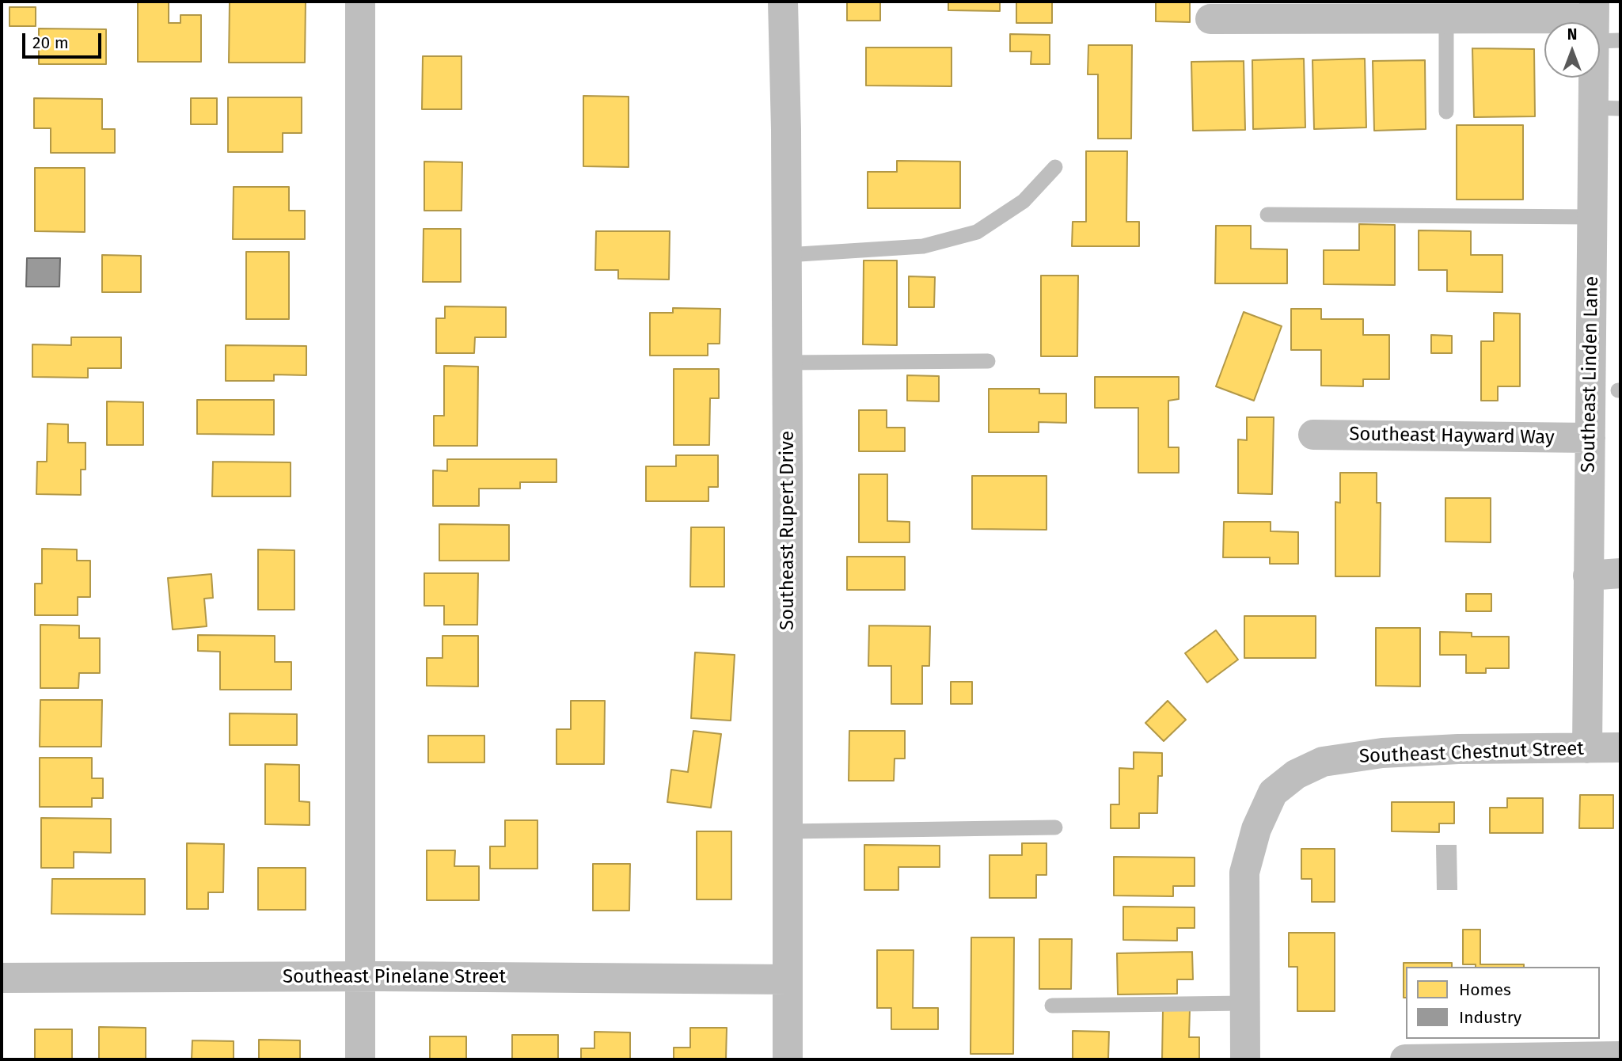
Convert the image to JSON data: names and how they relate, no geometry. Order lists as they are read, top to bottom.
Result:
{
  "streets": {
    "street": [
      "Southeast Linden Lane",
      "Southeast Hayward Way",
      "Southeast Rupert Drive",
      "Southeast Chestnut Street",
      "Southeast Pinelane Street"
    ]
  },
  "crossings": [
    ["Southeast Linden Lane", "Southeast Hayward Way"],
    ["Southeast Linden Lane", "Southeast Chestnut Street"],
    ["Southeast Rupert Drive", "Southeast Pinelane Street"]
  ],
  "legend": ["Homes", "Industry"],
  "scale_bar": "20 m",
  "north": "top"
}
